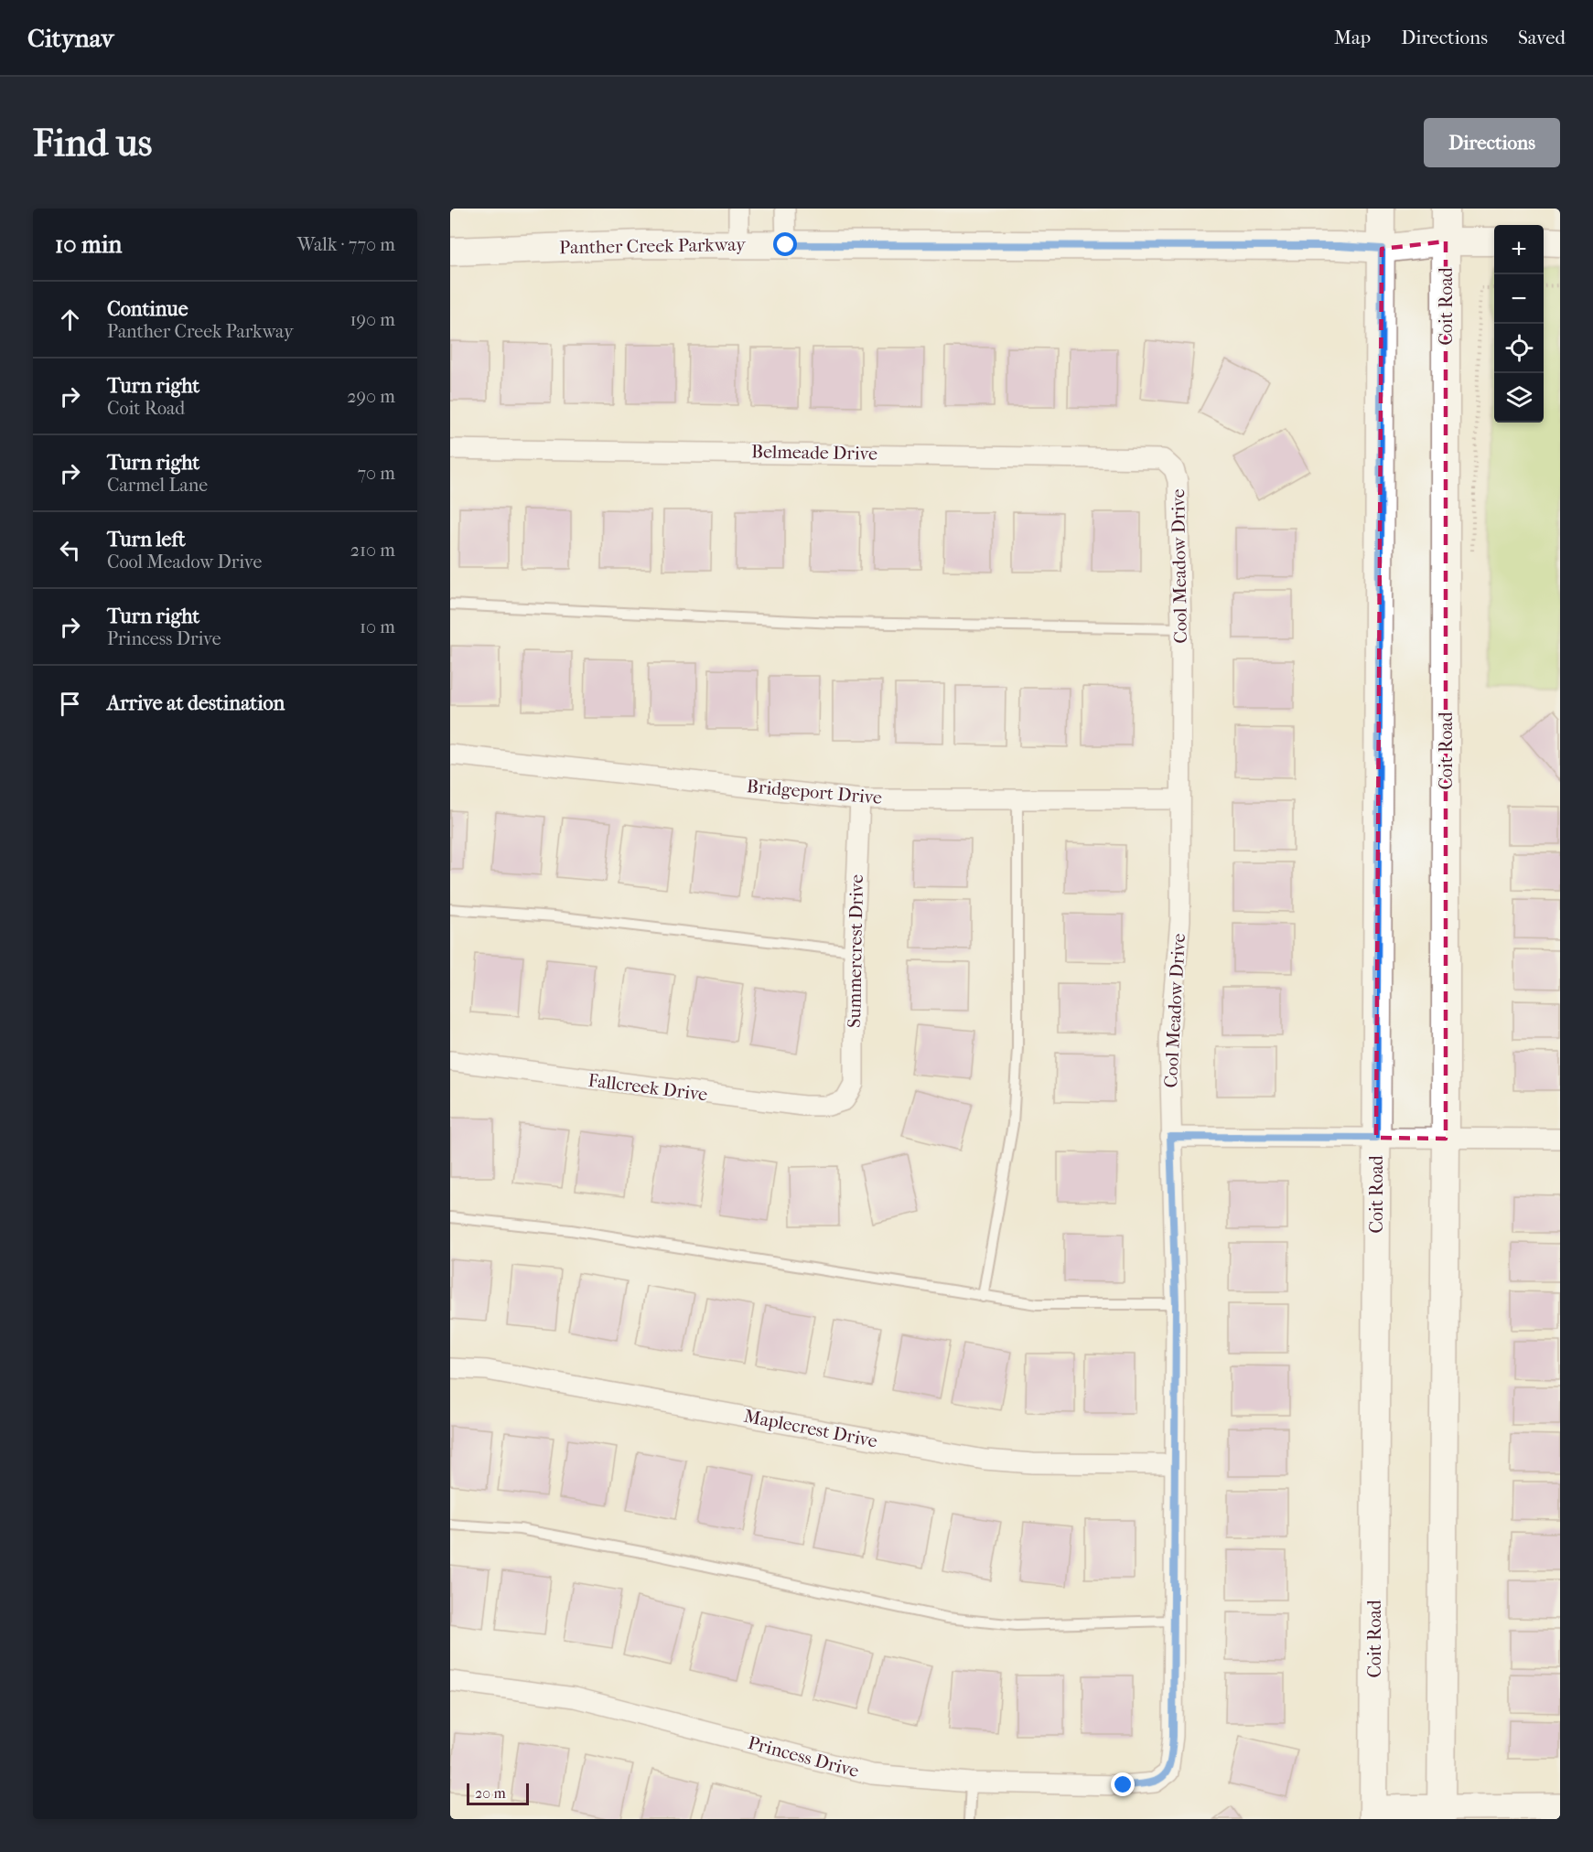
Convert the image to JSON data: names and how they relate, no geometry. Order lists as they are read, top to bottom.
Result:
{
  "streets": {
    "main road": ["Panther Creek Parkway", "Coit Road"],
    "street": [
      "Belmeade Drive",
      "Cool Meadow Drive",
      "Bridgeport Drive",
      "Summercrest Drive",
      "Fallcreek Drive",
      "Maplecrest Drive",
      "Princess Drive"
    ]
  },
  "crossings": [
    ["Panther Creek Parkway", "Coit Road"],
    ["Belmeade Drive", "Cool Meadow Drive"],
    ["Cool Meadow Drive", "Bridgeport Drive"],
    ["Cool Meadow Drive", "Maplecrest Drive"],
    ["Cool Meadow Drive", "Princess Drive"],
    ["Bridgeport Drive", "Summercrest Drive"],
    ["Summercrest Drive", "Fallcreek Drive"]
  ],
  "scale_bar": "20 m",
  "page": {
    "header": "Citynav",
    "nav": ["Map", "Directions", "Saved"],
    "buttons": "Directions",
    "title": "Find us",
    "heading": ["10 min", "Walk · 770 m"],
    "map_buttons": ["+", "−"],
    "list": [
      ["Continue", "Panther Creek Parkway", "190 m"],
      ["Turn right", "Coit Road", "290 m"],
      ["Turn right", "Carmel Lane", "70 m"],
      ["Turn left", "Cool Meadow Drive", "210 m"],
      ["Turn right", "Princess Drive", "10 m"],
      "Arrive at destination"
    ],
    "scale": "20 m"
  }
}
